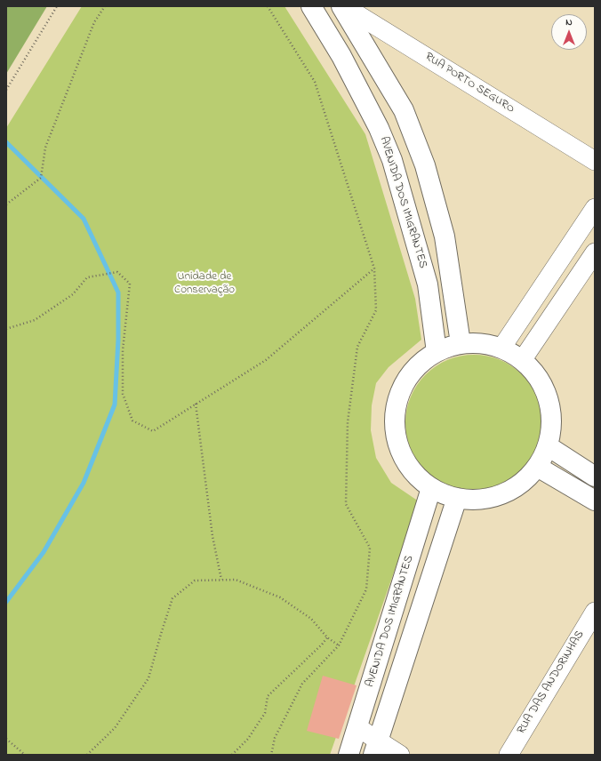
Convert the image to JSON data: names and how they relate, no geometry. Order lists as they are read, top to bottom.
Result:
{
  "streets": {
    "street": ["RUA PORTO SEGURO", "AVENIDA DOS IMIGRANTES", "RUA DAS ANDORINHAS"]
  },
  "parks": ["Unidade de Conservação"],
  "north": "top"
}
